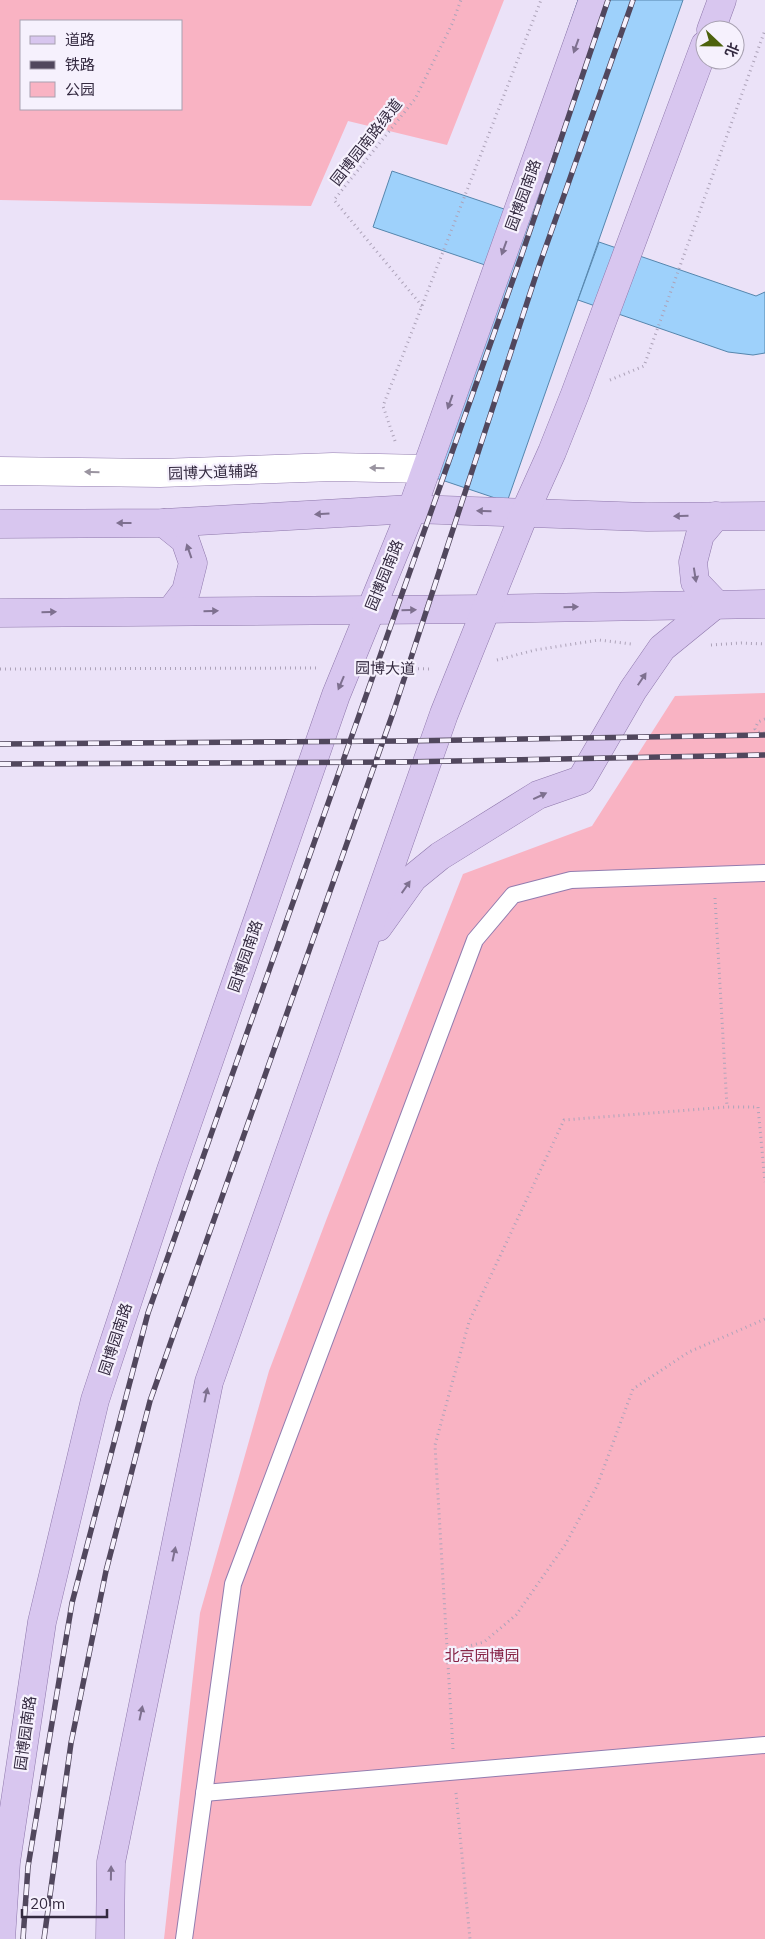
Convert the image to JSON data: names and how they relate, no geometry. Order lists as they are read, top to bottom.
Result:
{
  "streets": {
    "main road": ["园博园南路"],
    "street": ["园博大道辅路"],
    "path": ["园博园南路绿道", "园博大道"]
  },
  "crossings": [
    ["园博园南路", "园博大道辅路"],
    ["园博园南路", "园博大道"]
  ],
  "one_way": ["园博大道辅路"],
  "parks": ["北京园博园"],
  "legend": ["道路", "铁路", "公园"],
  "scale_bar": "20 m",
  "north": "right"
}
